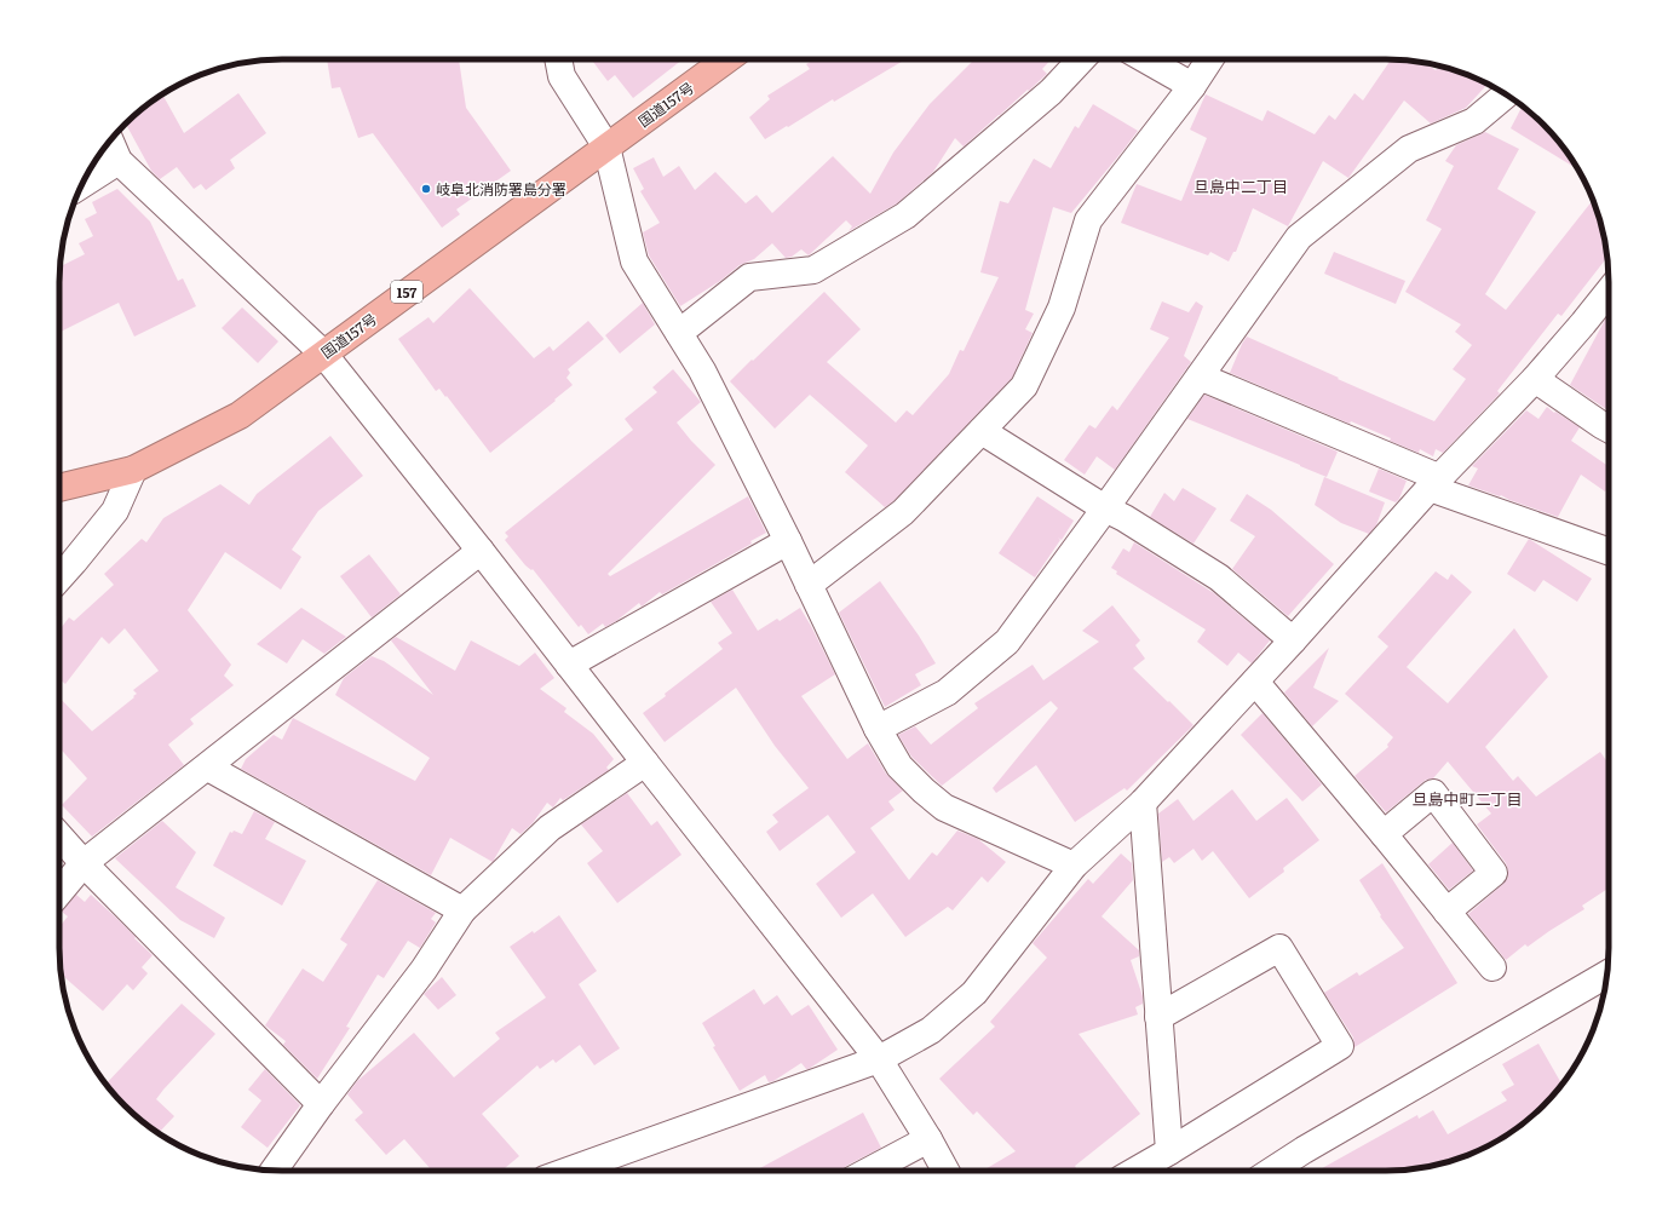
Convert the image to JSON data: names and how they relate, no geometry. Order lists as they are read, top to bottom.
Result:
{
  "streets": {
    "highway": ["国道157号", "157"]
  },
  "districts": ["旦島中二丁目", "旦島中町二丁目"],
  "places": ["岐阜北消防署島分署"]
}
